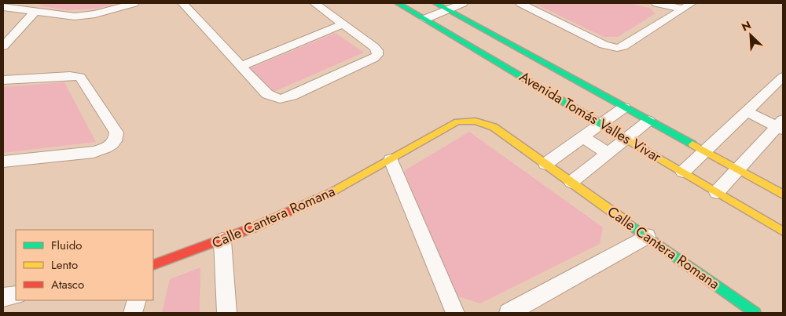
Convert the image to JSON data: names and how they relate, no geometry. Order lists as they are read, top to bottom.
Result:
{
  "streets": {
    "main road": ["Avenida Tomás Valles Vivar", "Calle Cantera Romana"]
  },
  "legend": ["Fluido", "Lento", "Atasco"],
  "north": "top left"
}
